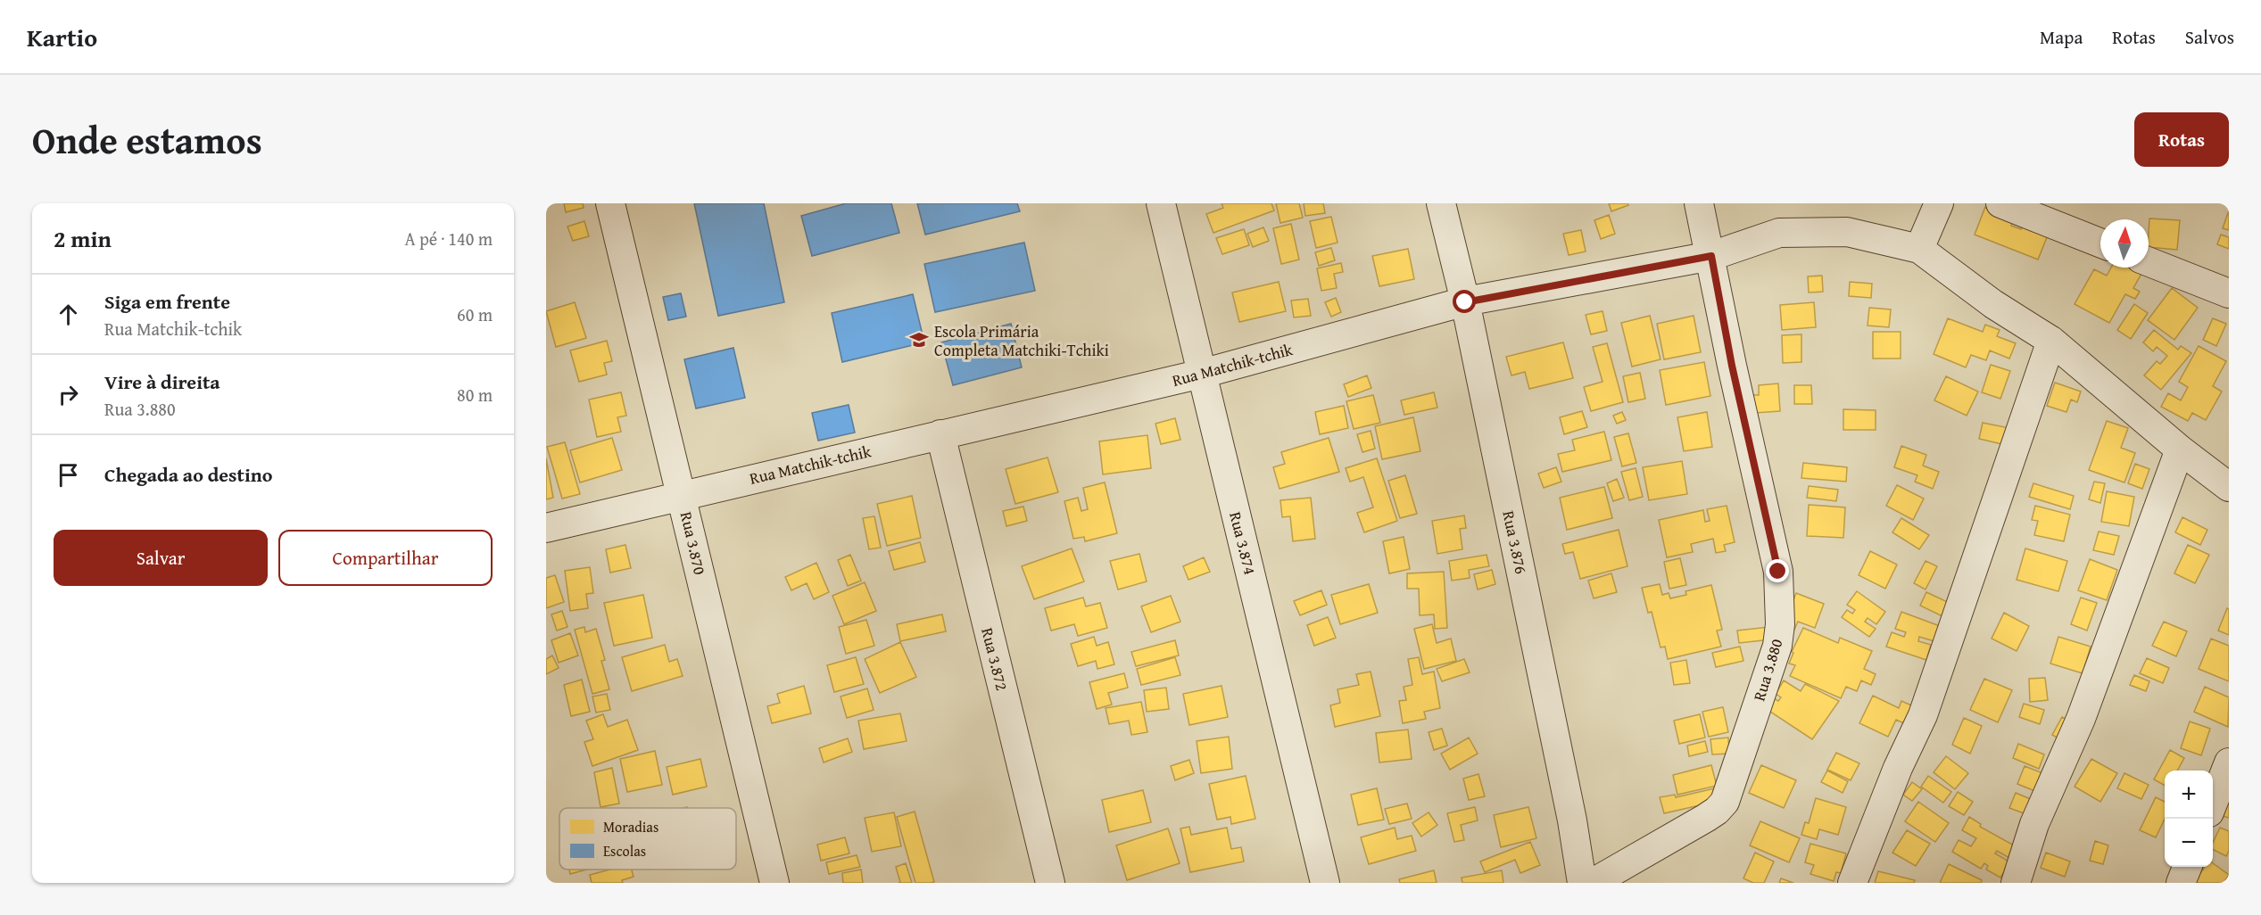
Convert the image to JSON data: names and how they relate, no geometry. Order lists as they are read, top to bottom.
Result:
{
  "streets": {
    "street": [
      "Rua Matchik-tchik",
      "Rua 3.876",
      "Rua 3.870",
      "Rua 3.874",
      "Rua 3.872",
      "Rua 3.880"
    ]
  },
  "crossings": [
    ["Rua Matchik-tchik", "Rua 3.876"],
    ["Rua Matchik-tchik", "Rua 3.870"],
    ["Rua Matchik-tchik", "Rua 3.874"],
    ["Rua Matchik-tchik", "Rua 3.872"],
    ["Rua Matchik-tchik", "Rua 3.880"]
  ],
  "places": {
    "school or university": ["Escola Primária Completa Matchiki-Tchiki"]
  },
  "legend": ["Moradias", "Escolas"],
  "north": "top",
  "page": {
    "header": "Kartio",
    "nav": ["Mapa", "Rotas", "Salvos"],
    "title": "Onde estamos",
    "buttons": [
      "Rotas",
      ["Salvar", "Compartilhar"]
    ],
    "heading": ["2 min", "A pé · 140 m"],
    "list": [
      ["Siga em frente", "Rua Matchik-tchik", "60 m"],
      ["Vire à direita", "Rua 3.880", "80 m"],
      "Chegada ao destino"
    ],
    "map_buttons": ["+", "−"]
  }
}
